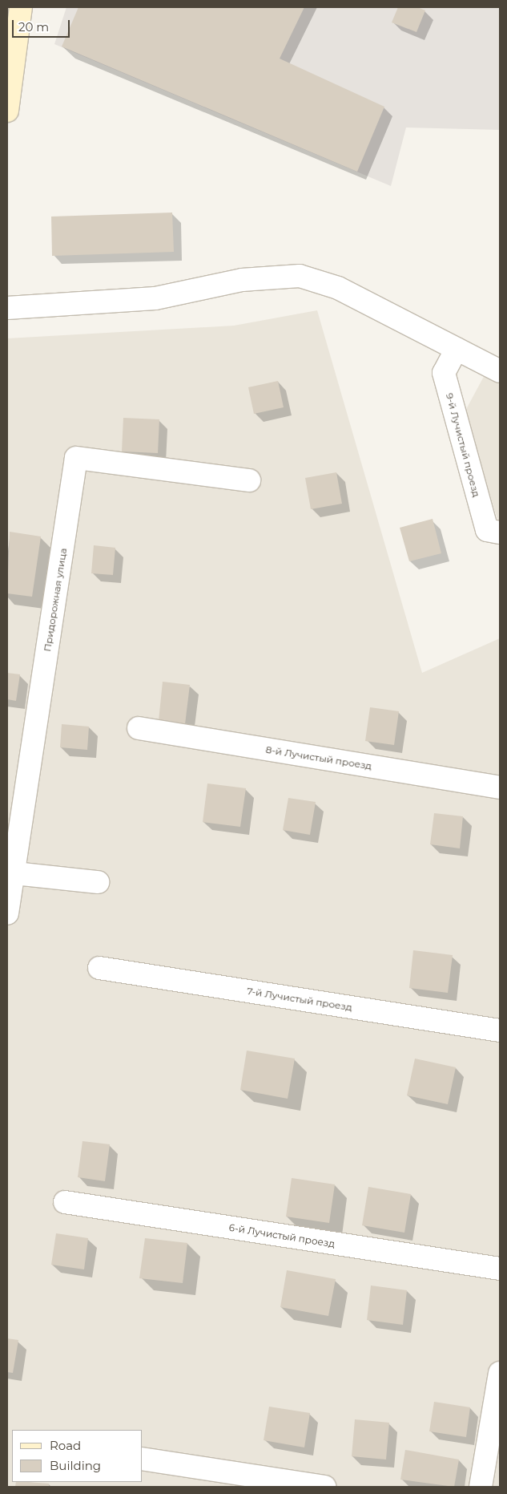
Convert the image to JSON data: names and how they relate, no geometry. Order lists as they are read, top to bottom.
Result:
{
  "streets": {
    "street": [
      "9-й Лучистый проезд",
      "Придорожная улица",
      "8-й Лучистый проезд",
      "7-й Лучистый проезд",
      "6-й Лучистый проезд"
    ]
  },
  "legend": ["Road", "Building"],
  "scale_bar": "20 m"
}
